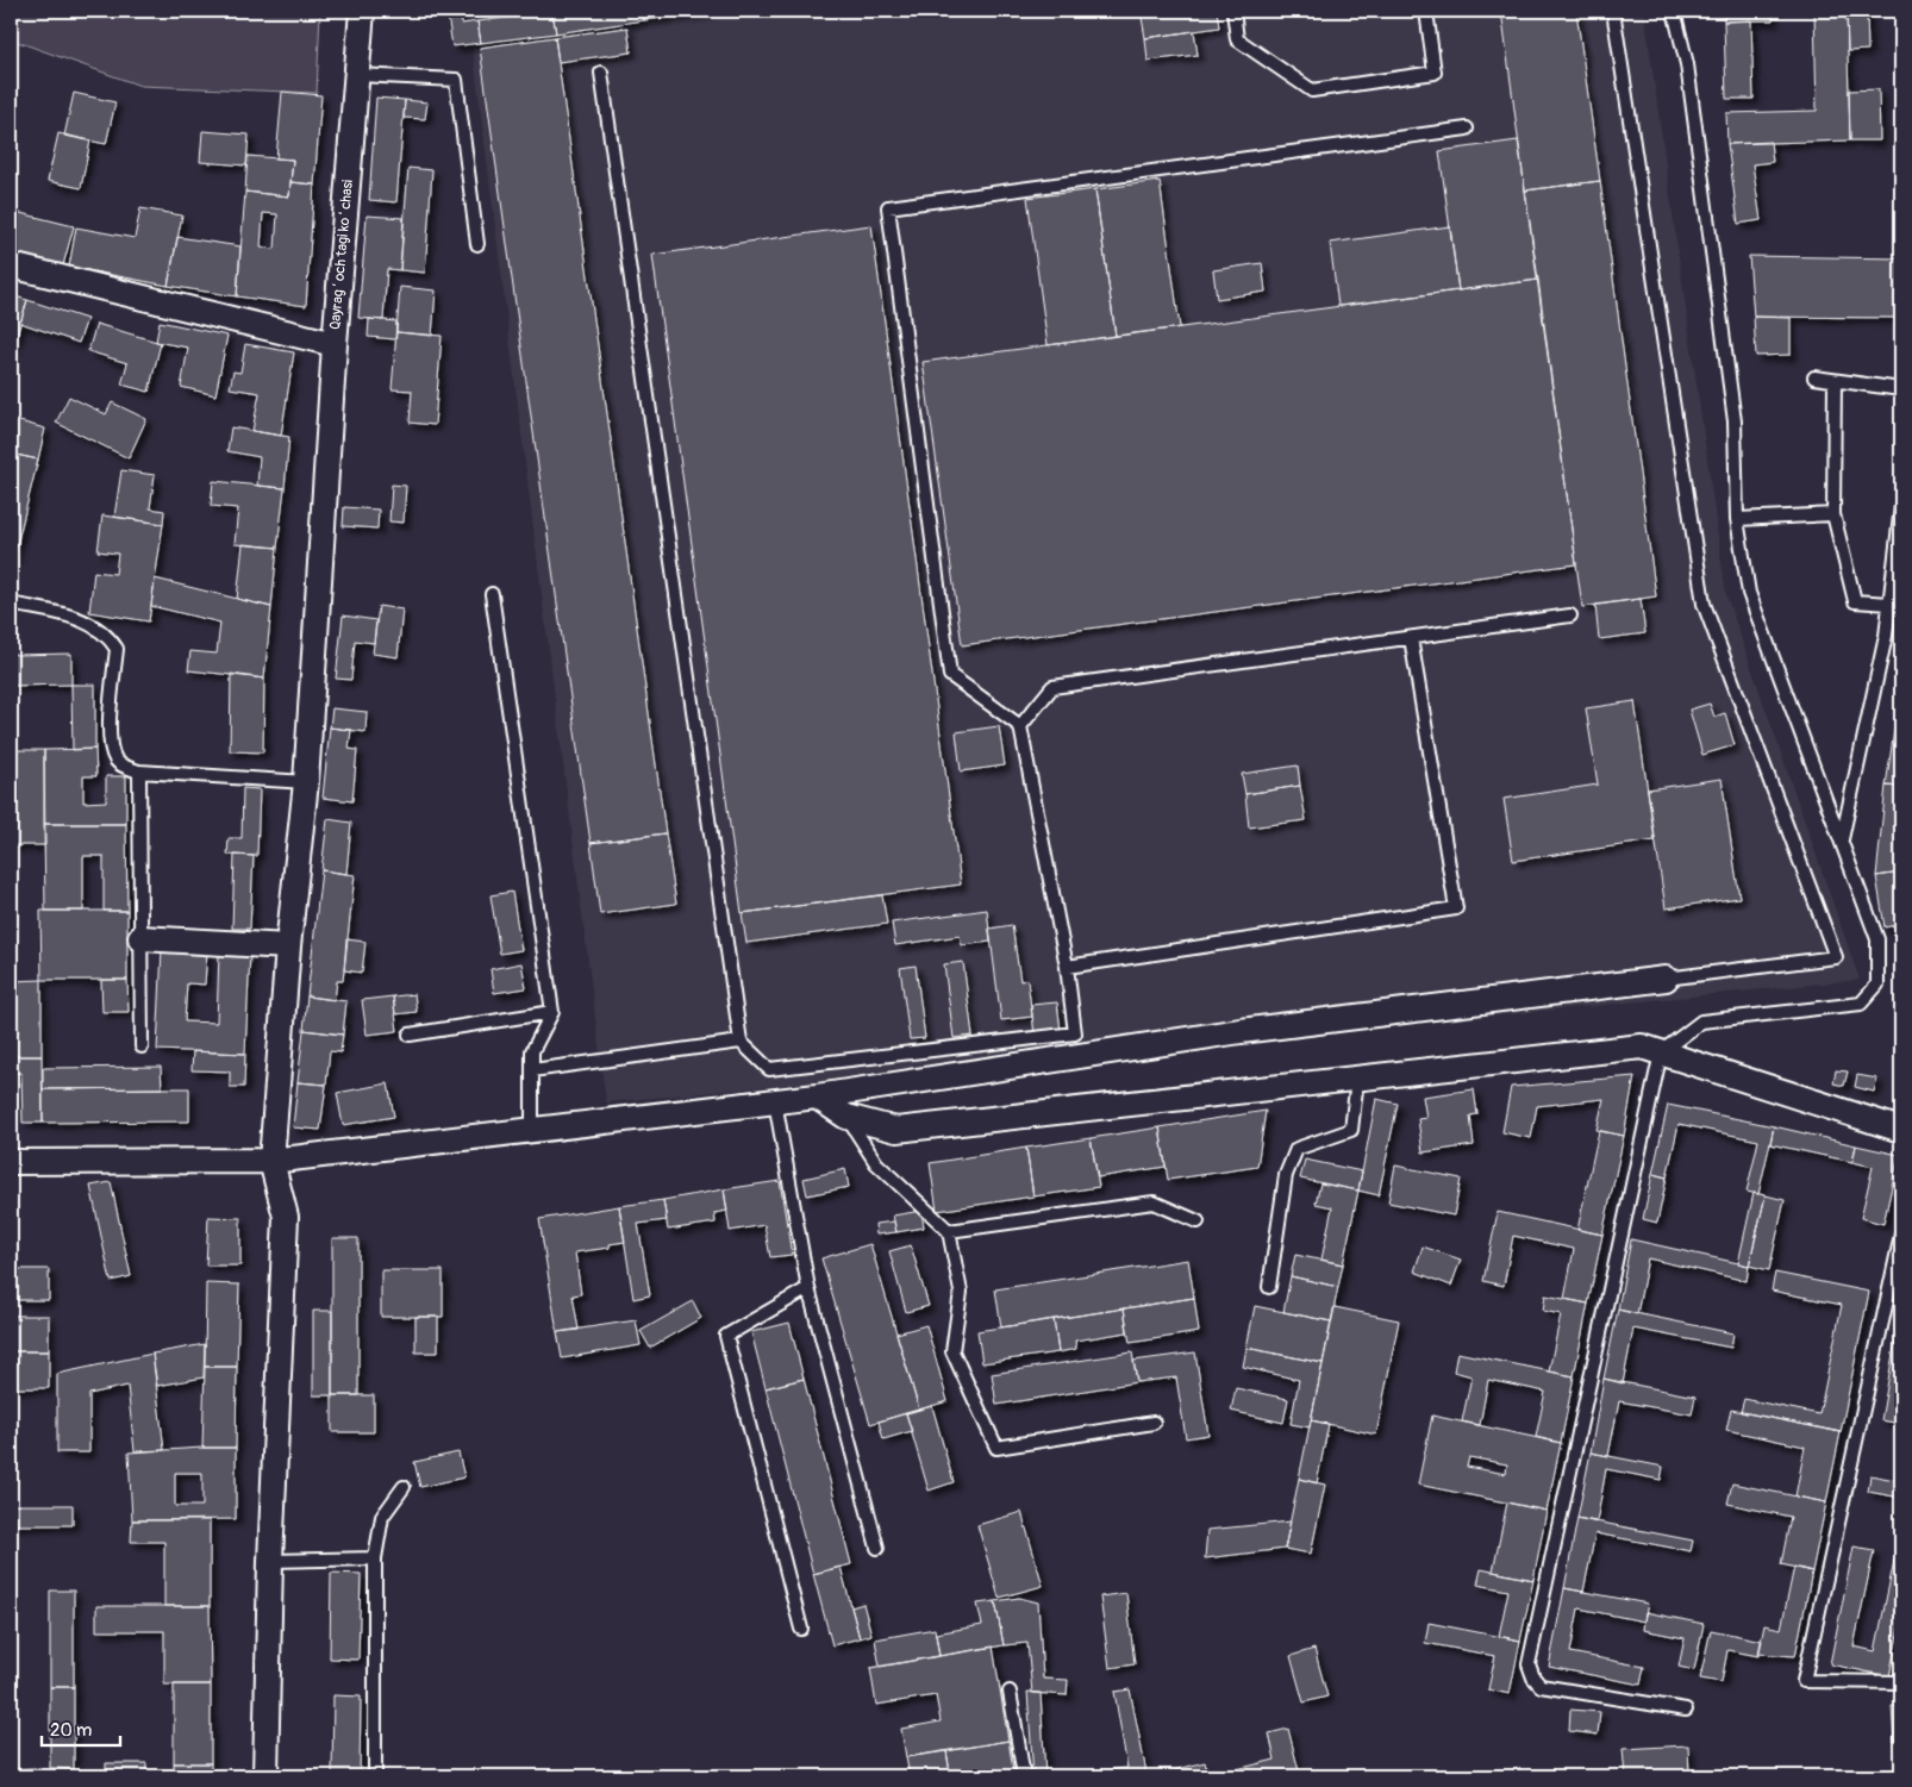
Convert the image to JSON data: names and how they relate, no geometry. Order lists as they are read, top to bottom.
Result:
{
  "streets": {
    "street": ["Qayragʻoch tagi koʻchasi"]
  },
  "scale_bar": "20 m"
}
